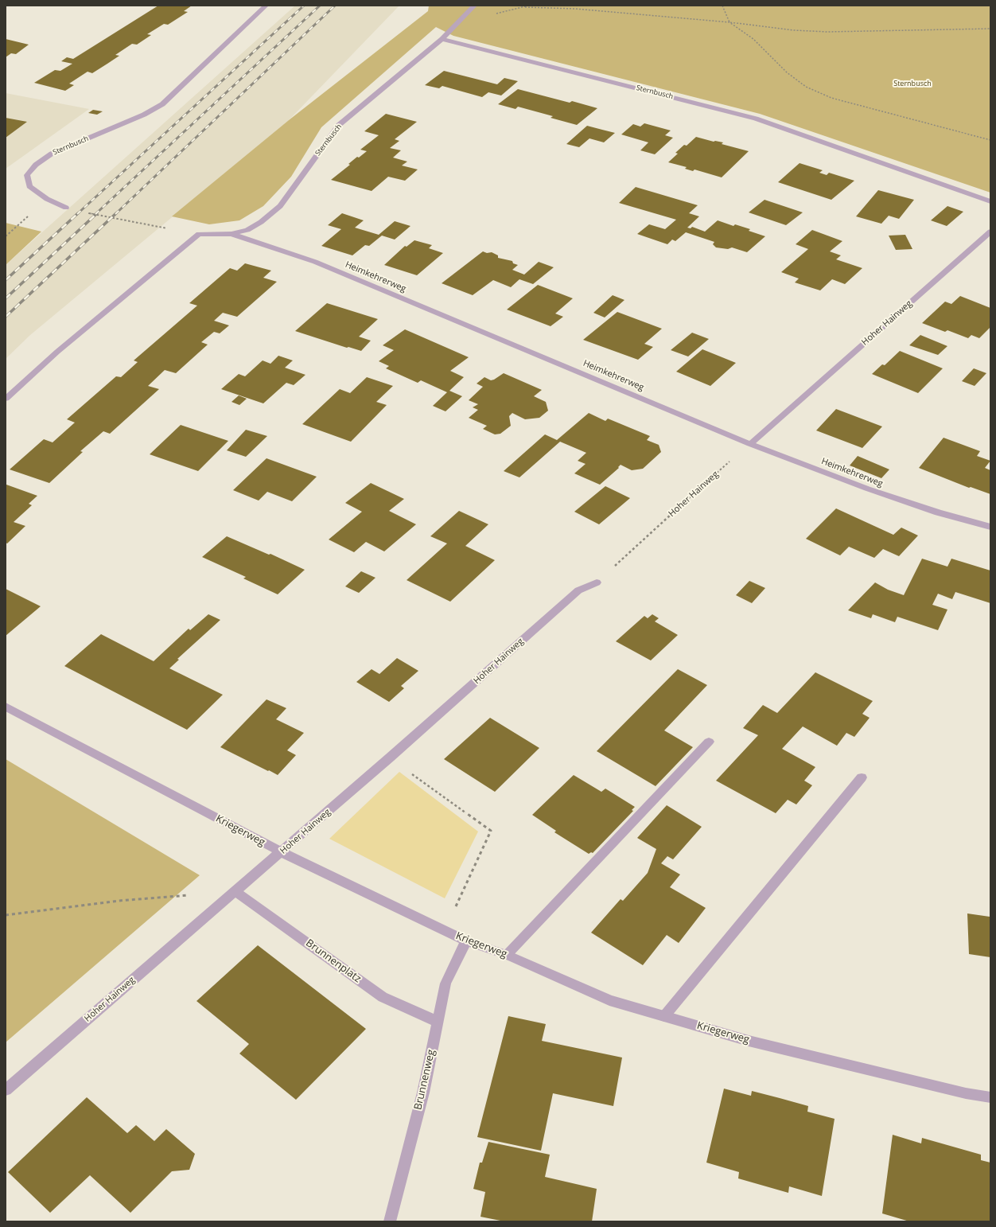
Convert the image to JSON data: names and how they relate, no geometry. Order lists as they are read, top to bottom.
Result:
{
  "streets": {
    "street": [
      "Sternbusch",
      "Heimkehrerweg",
      "Hoher Hainweg",
      "Kriegerweg",
      "Brunnenplatz",
      "Brunnenweg"
    ]
  },
  "crossings": [
    ["Sternbusch", "Heimkehrerweg"],
    ["Heimkehrerweg", "Hoher Hainweg"],
    ["Hoher Hainweg", "Kriegerweg"],
    ["Hoher Hainweg", "Brunnenplatz"],
    ["Kriegerweg", "Brunnenweg"],
    ["Brunnenplatz", "Brunnenweg"]
  ],
  "parks": ["Sternbusch"]
}
